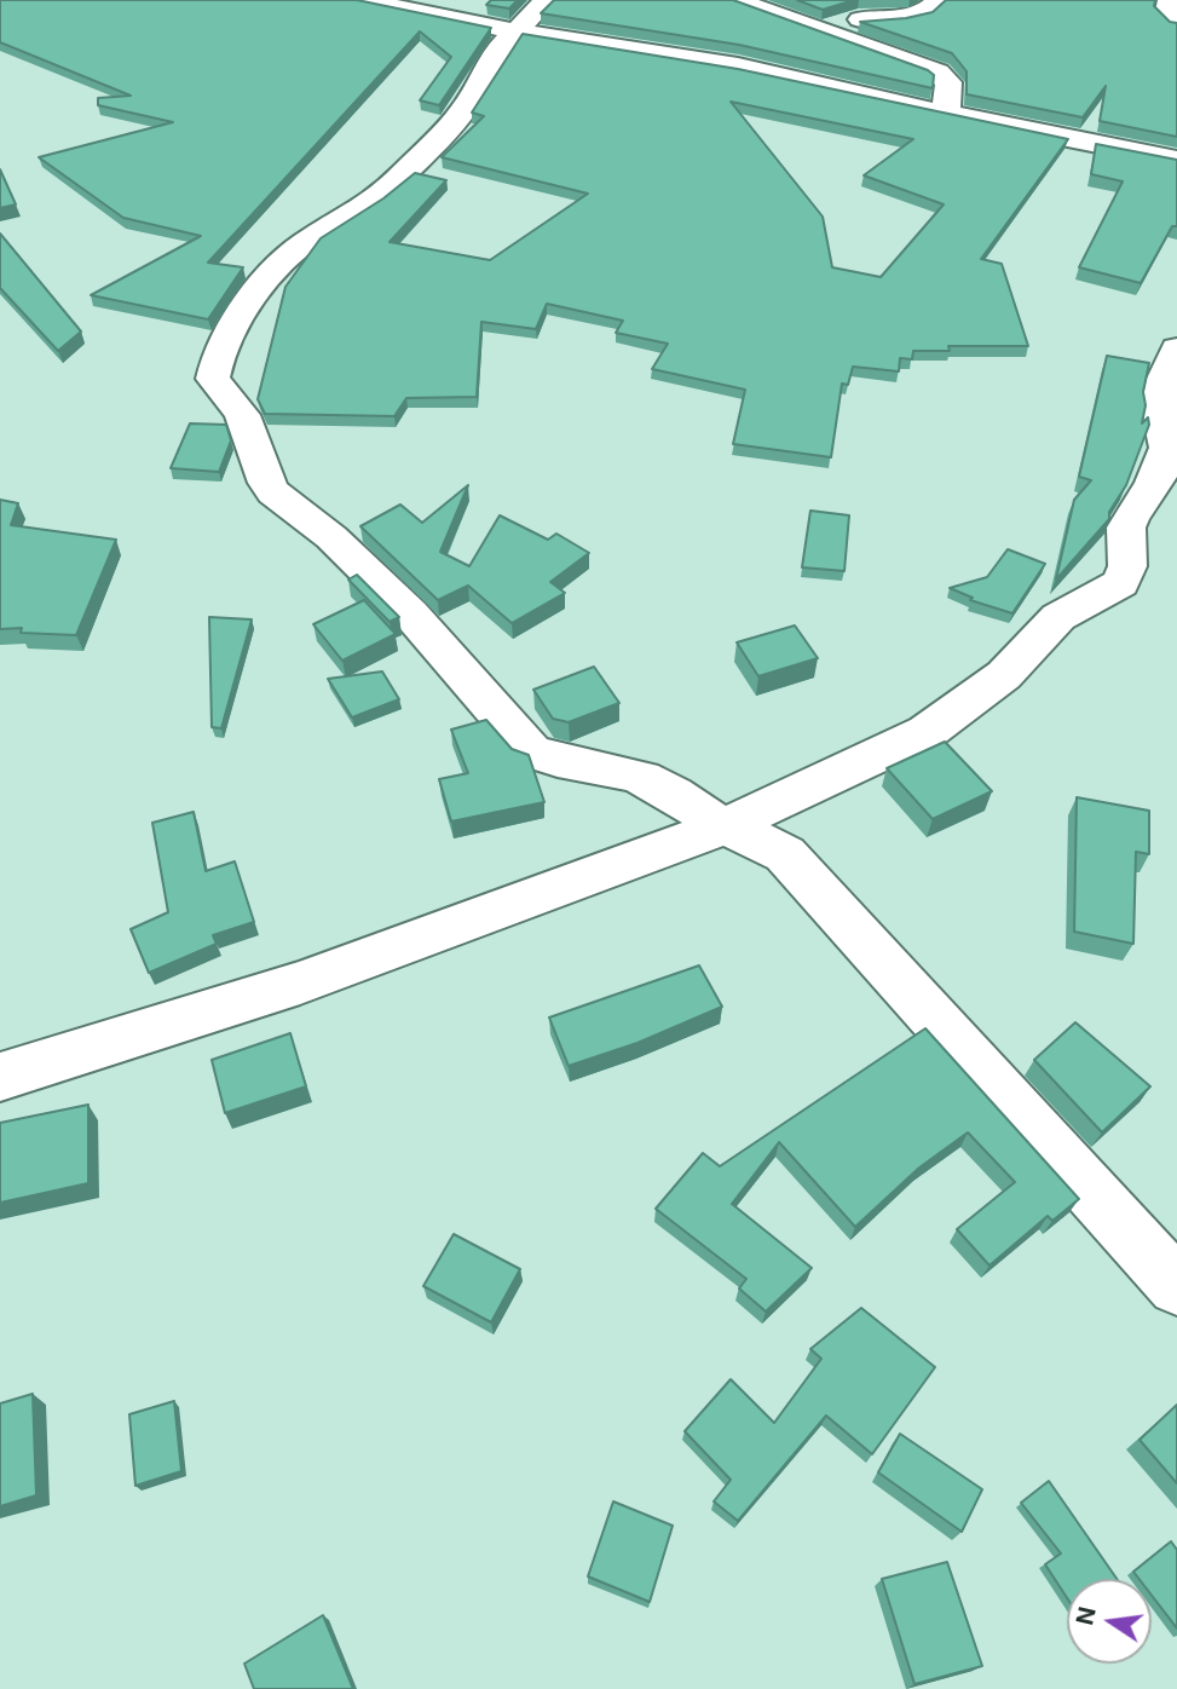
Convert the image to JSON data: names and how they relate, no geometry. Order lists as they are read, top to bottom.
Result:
{
  "north": "left"
}
